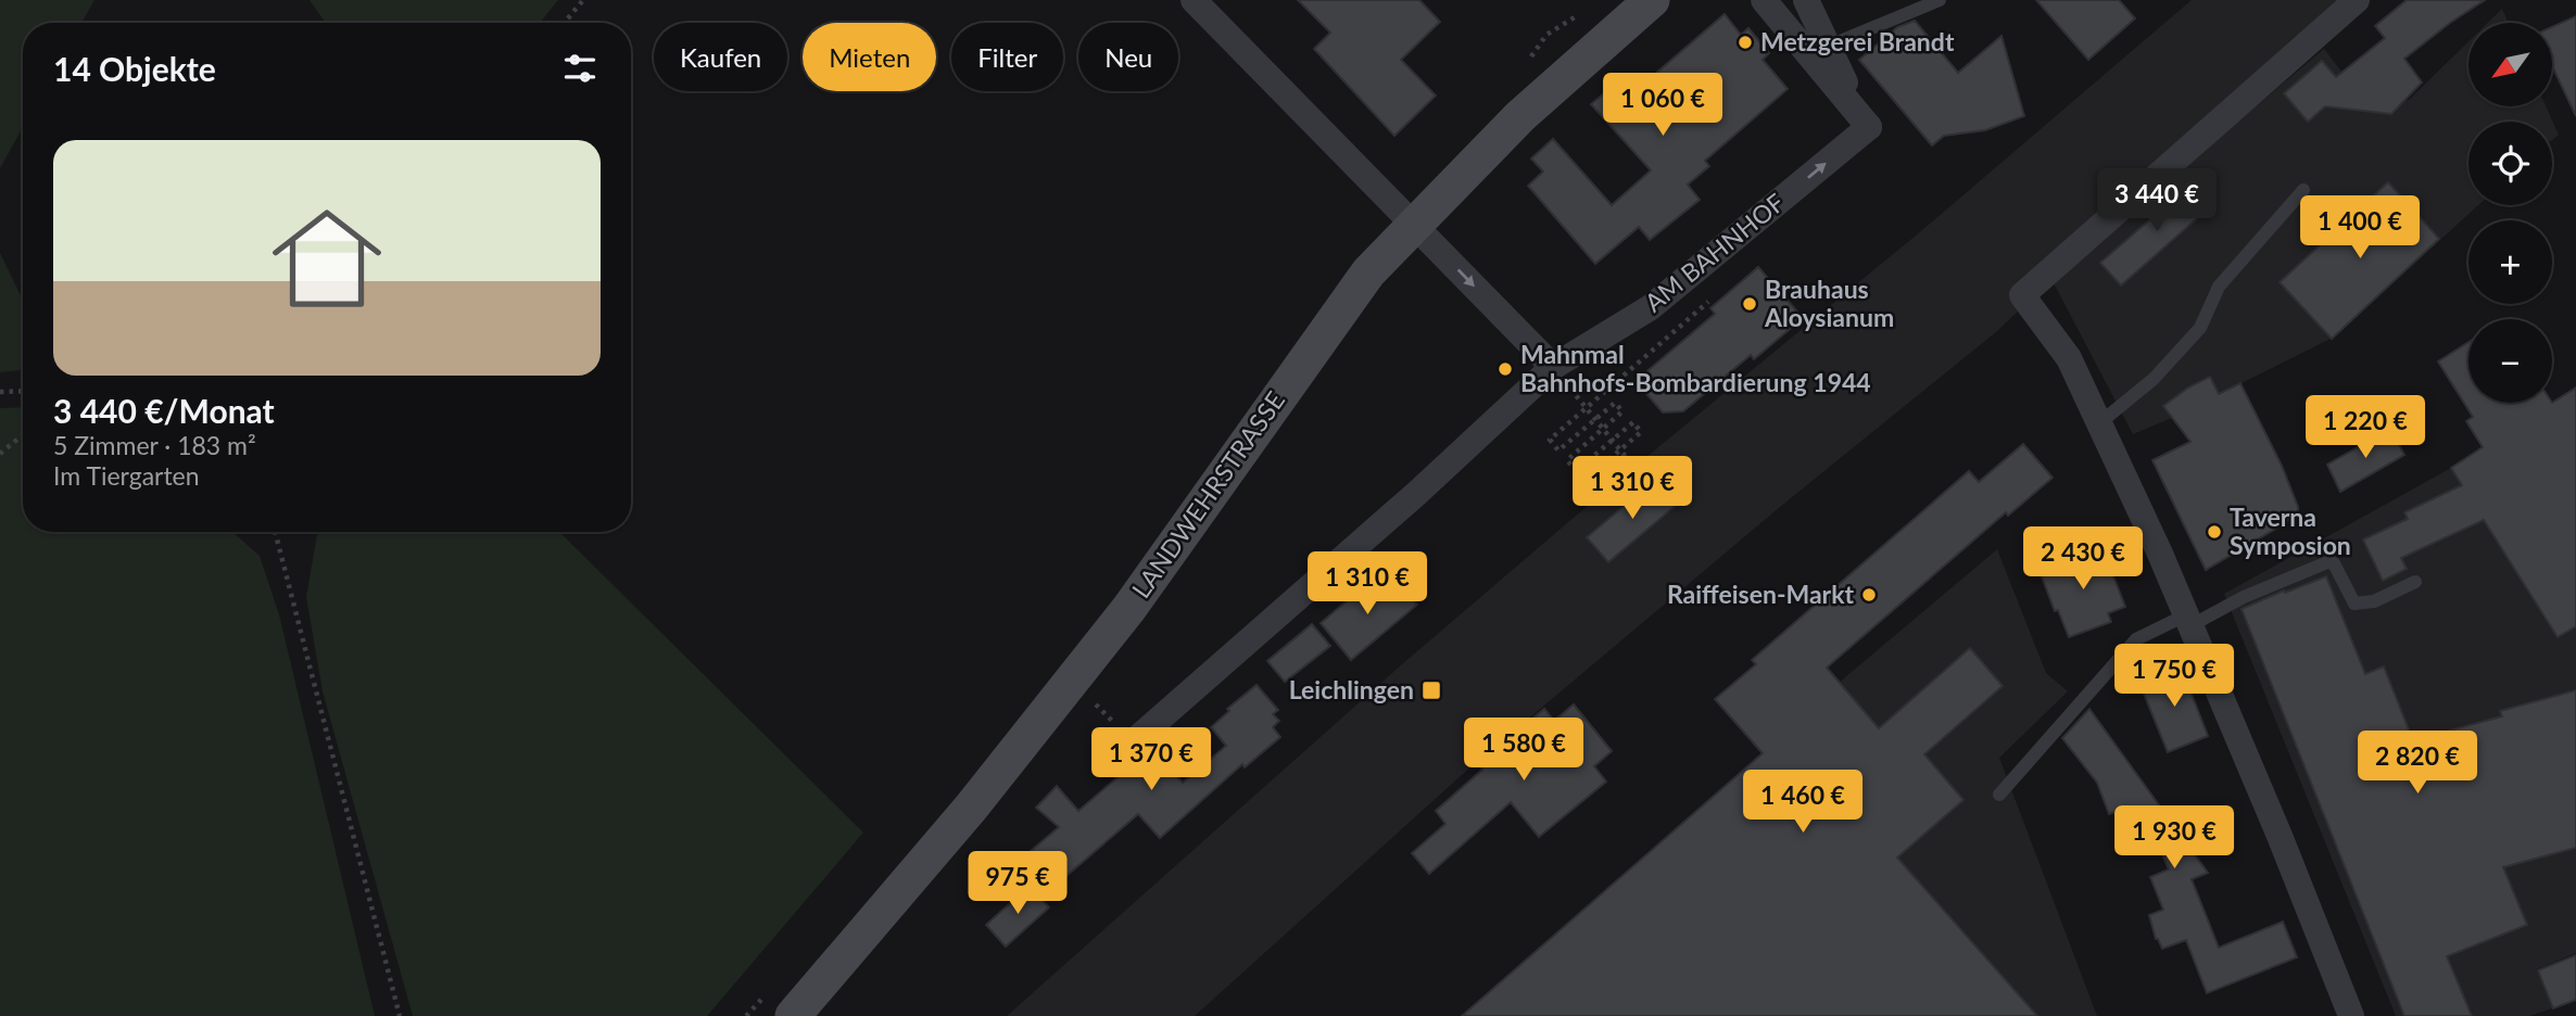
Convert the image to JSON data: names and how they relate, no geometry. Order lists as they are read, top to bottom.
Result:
{
  "streets": {
    "main road": ["LANDWEHRSTRASSE"],
    "street": ["AM BAHNHOF"]
  },
  "one_way": ["AM BAHNHOF"],
  "places": {
    "other": [
      "Metzgerei Brandt",
      "Brauhaus Aloysianum",
      "Mahnmal Bahnhofs-Bombardierung 1944",
      "Taverna Symposion",
      "Raiffeisen-Markt"
    ],
    "transit": ["Leichlingen"]
  },
  "north": "bottom left",
  "page": {
    "map_buttons": ["+", "−"],
    "chip": [
      "Kaufen",
      "Mieten",
      "Filter",
      "Neu"
    ],
    "heading": "14 Objekte",
    "price": [
      "1 060 €",
      "3 440 €",
      "1 400 €",
      "1 220 €",
      "1 310 €",
      "2 430 €",
      "1 310 €",
      "1 750 €",
      "1 580 €",
      "1 370 €",
      "2 820 €",
      "1 460 €",
      "1 930 €",
      "975 €"
    ],
    "list": [
      {
        "name": "3 440 €/Monat",
        "note": "5 Zimmer · 183 m² · Im Tiergarten"
      }
    ]
  }
}
